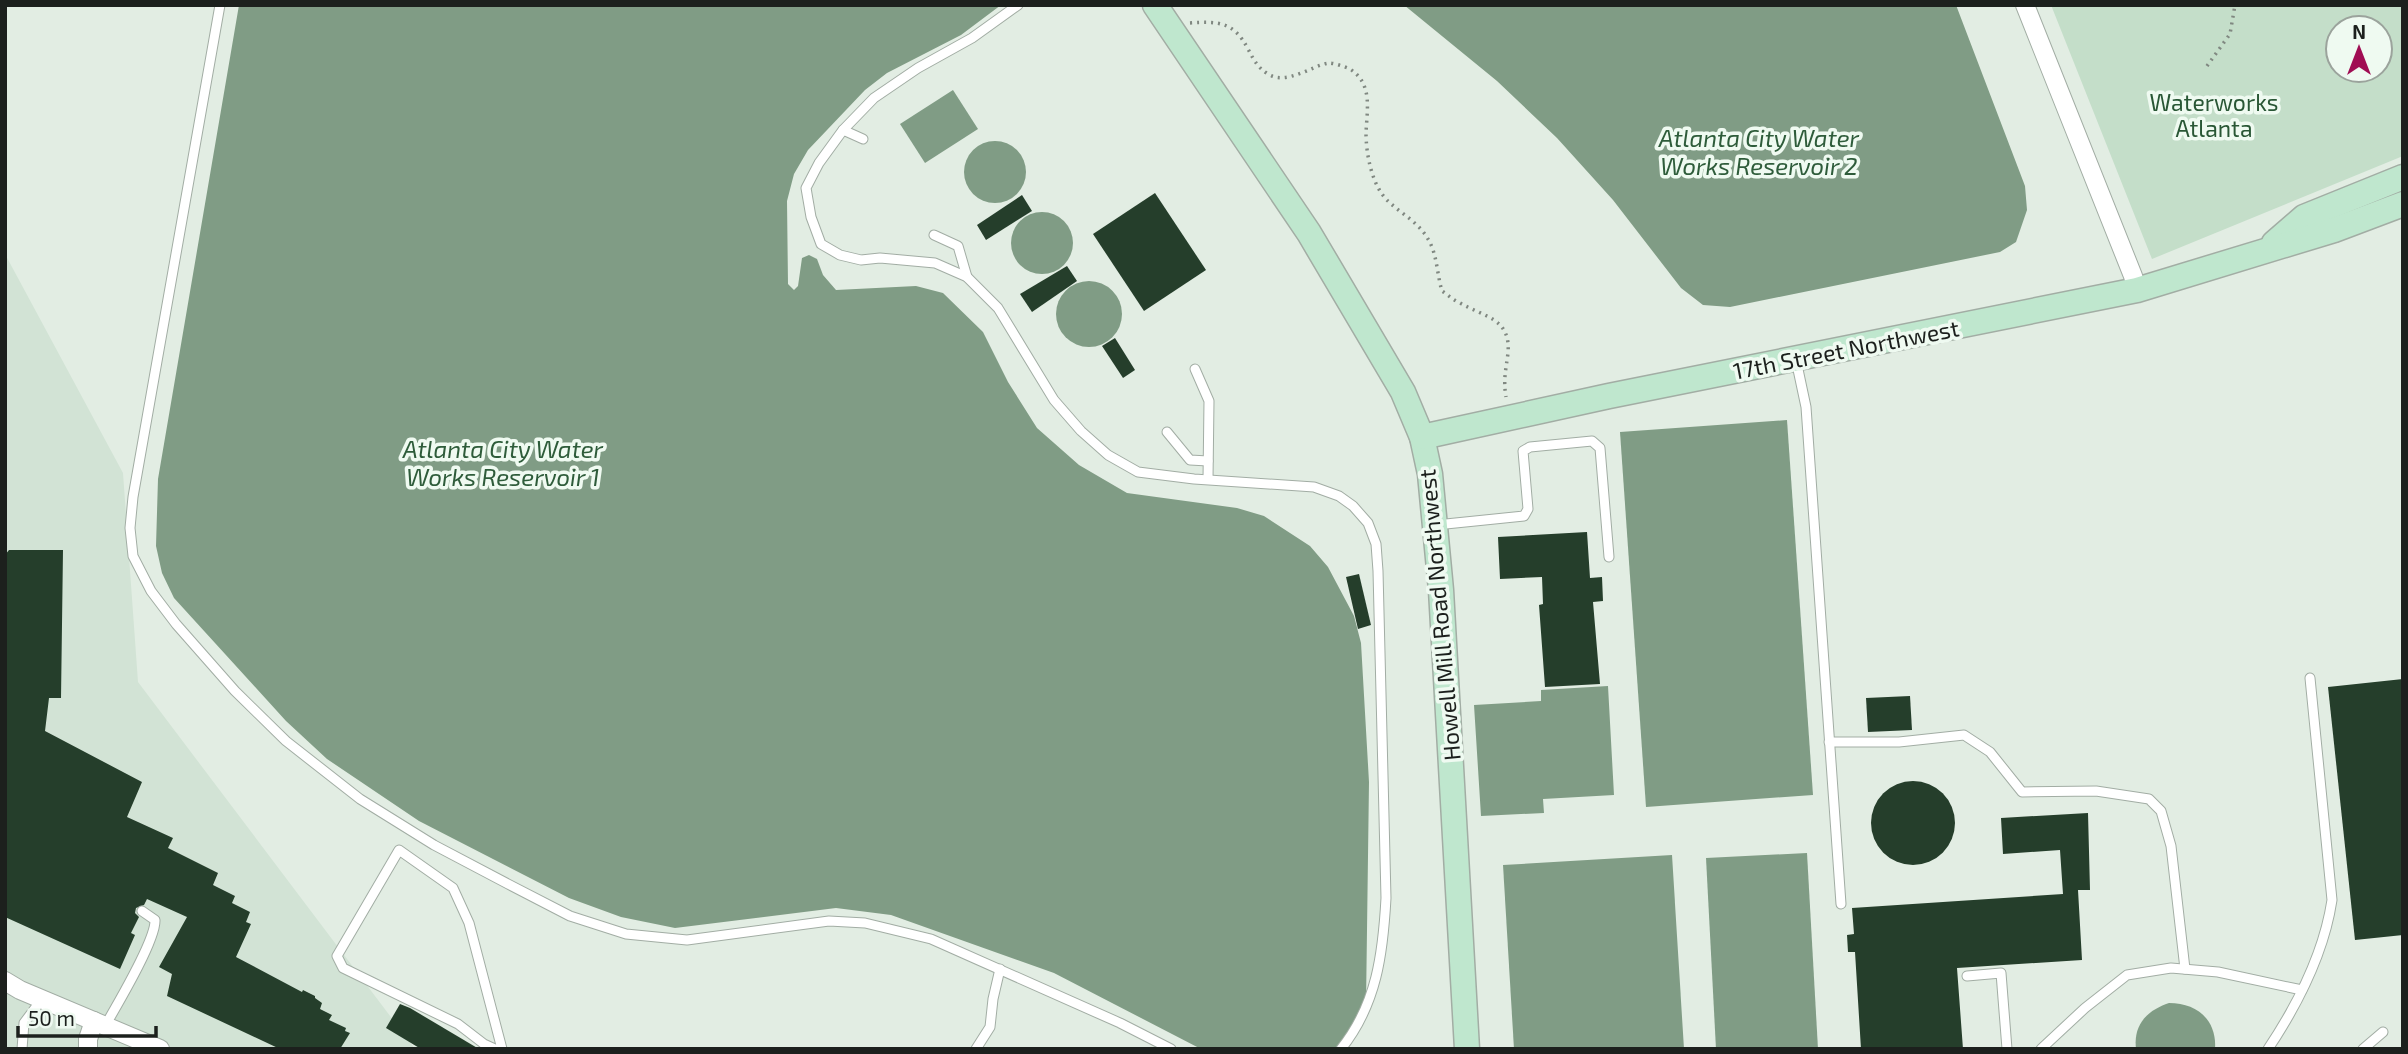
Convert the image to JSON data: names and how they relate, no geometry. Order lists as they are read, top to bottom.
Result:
{
  "streets": {
    "street": ["17th Street Northwest", "Howell Mill Road Northwest"]
  },
  "crossings": [
    ["17th Street Northwest", "Howell Mill Road Northwest"]
  ],
  "water": ["Atlanta City Water Works Reservoir 2", "Atlanta City Water Works Reservoir 1"],
  "parks": ["Waterworks Atlanta"],
  "scale_bar": "50 m",
  "north": "top"
}
